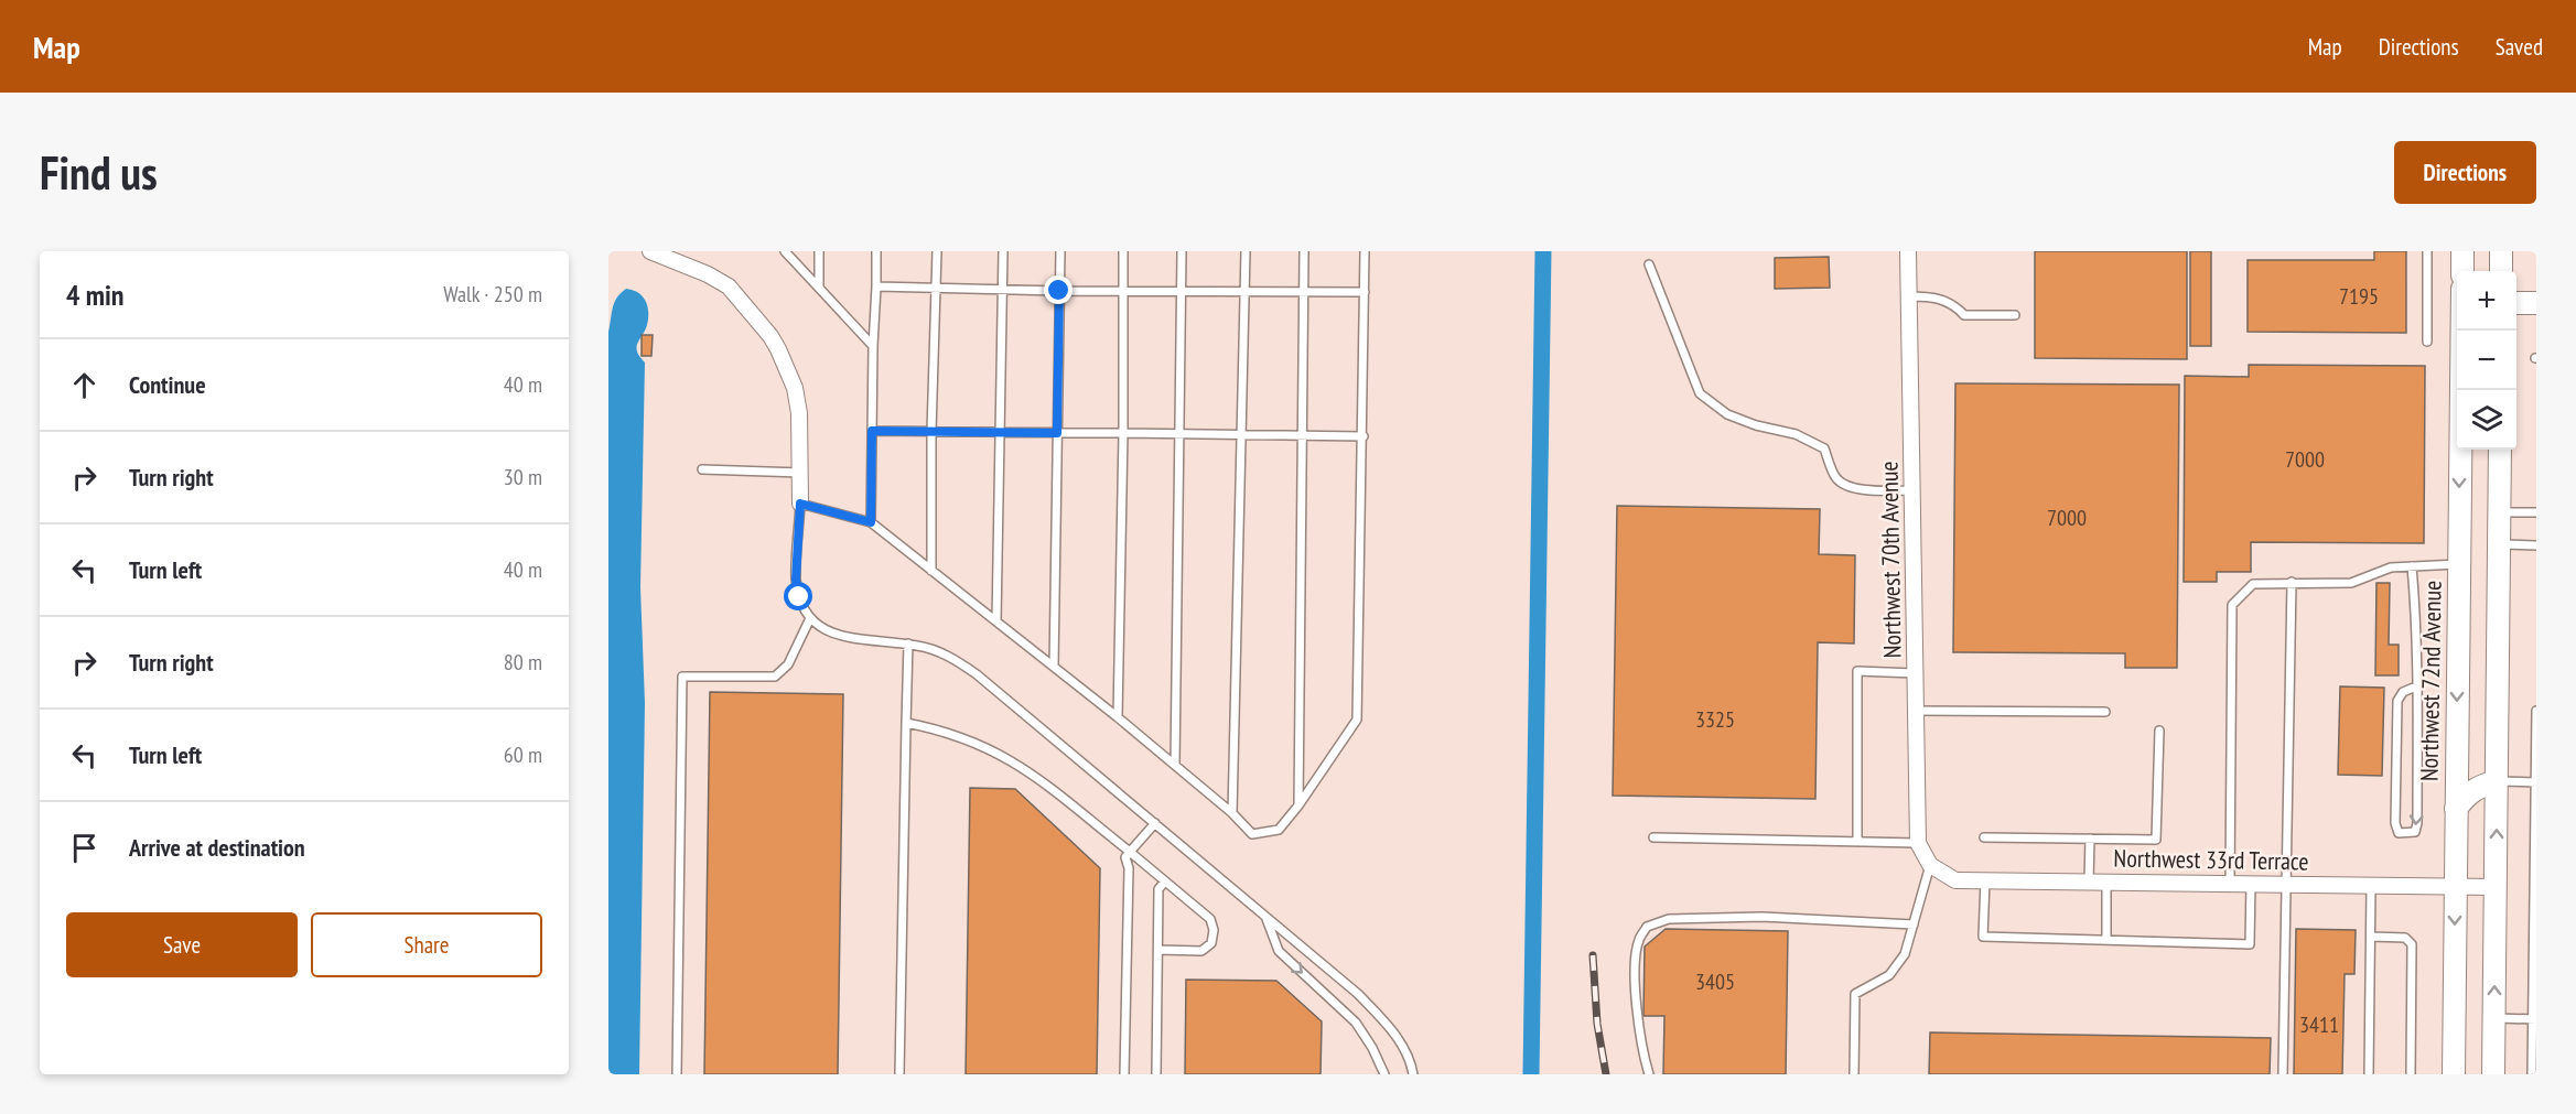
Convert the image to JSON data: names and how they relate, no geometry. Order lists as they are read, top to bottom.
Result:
{
  "streets": {
    "main road": ["Northwest 72nd Avenue"],
    "street": ["Northwest 70th Avenue", "Northwest 33rd Terrace"]
  },
  "crossings": [
    ["Northwest 70th Avenue", "Northwest 33rd Terrace"],
    ["Northwest 72nd Avenue", "Northwest 33rd Terrace"]
  ],
  "house_numbers": [
    "7195",
    "7000",
    "7000",
    "3325",
    "3405",
    "3411"
  ],
  "page": {
    "header": "Map",
    "nav": ["Map", "Directions", "Saved"],
    "buttons": [
      "Directions",
      ["Save", "Share"]
    ],
    "title": "Find us",
    "heading": ["4 min", "Walk · 250 m"],
    "map_buttons": ["+", "−"],
    "list": [
      ["Continue", "40 m"],
      ["Turn right", "30 m"],
      ["Turn left", "40 m"],
      ["Turn right", "80 m"],
      ["Turn left", "60 m"],
      "Arrive at destination"
    ]
  }
}
